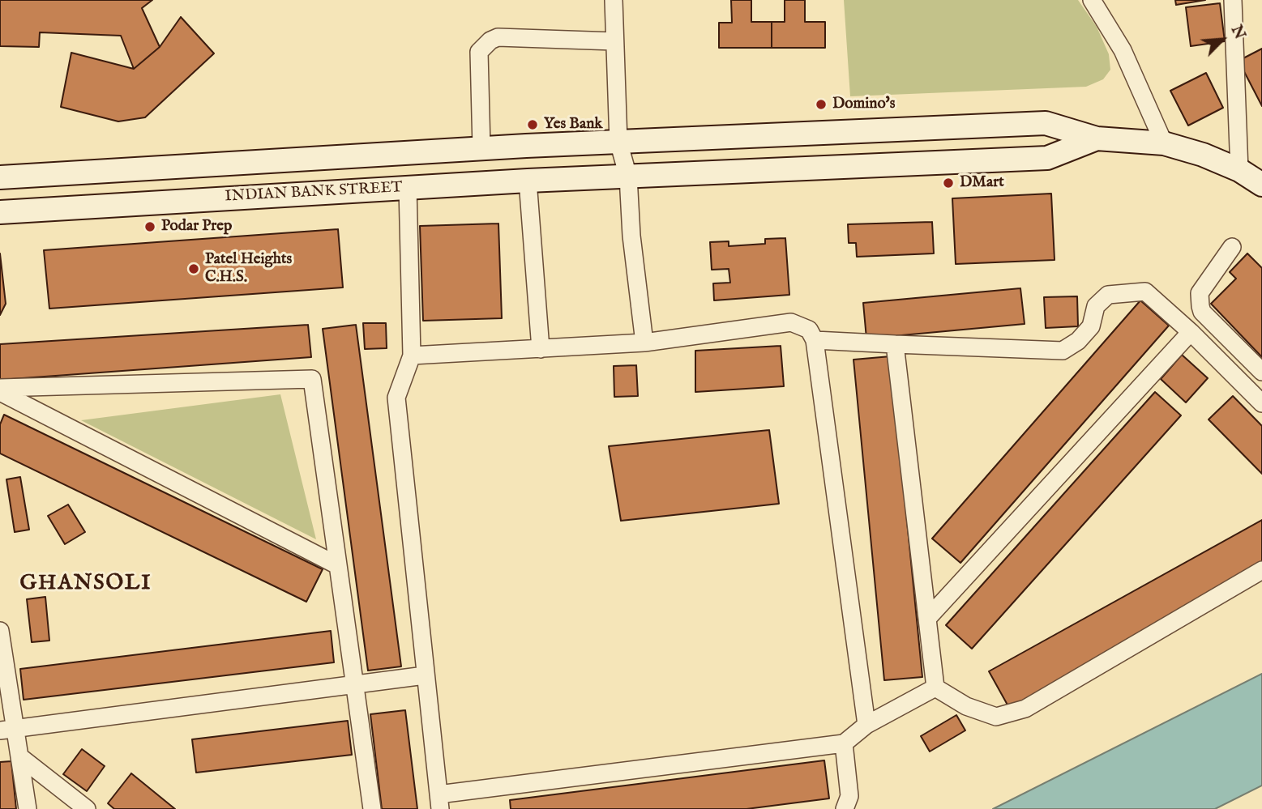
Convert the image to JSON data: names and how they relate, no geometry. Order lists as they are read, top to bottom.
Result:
{
  "streets": {
    "street": ["INDIAN BANK STREET"]
  },
  "districts": ["GHANSOLI"],
  "places": [
    "Domino's",
    "Yes Bank",
    "DMart",
    "Podar Prep",
    "Patel Heights C.H.S."
  ],
  "north": "top right"
}
